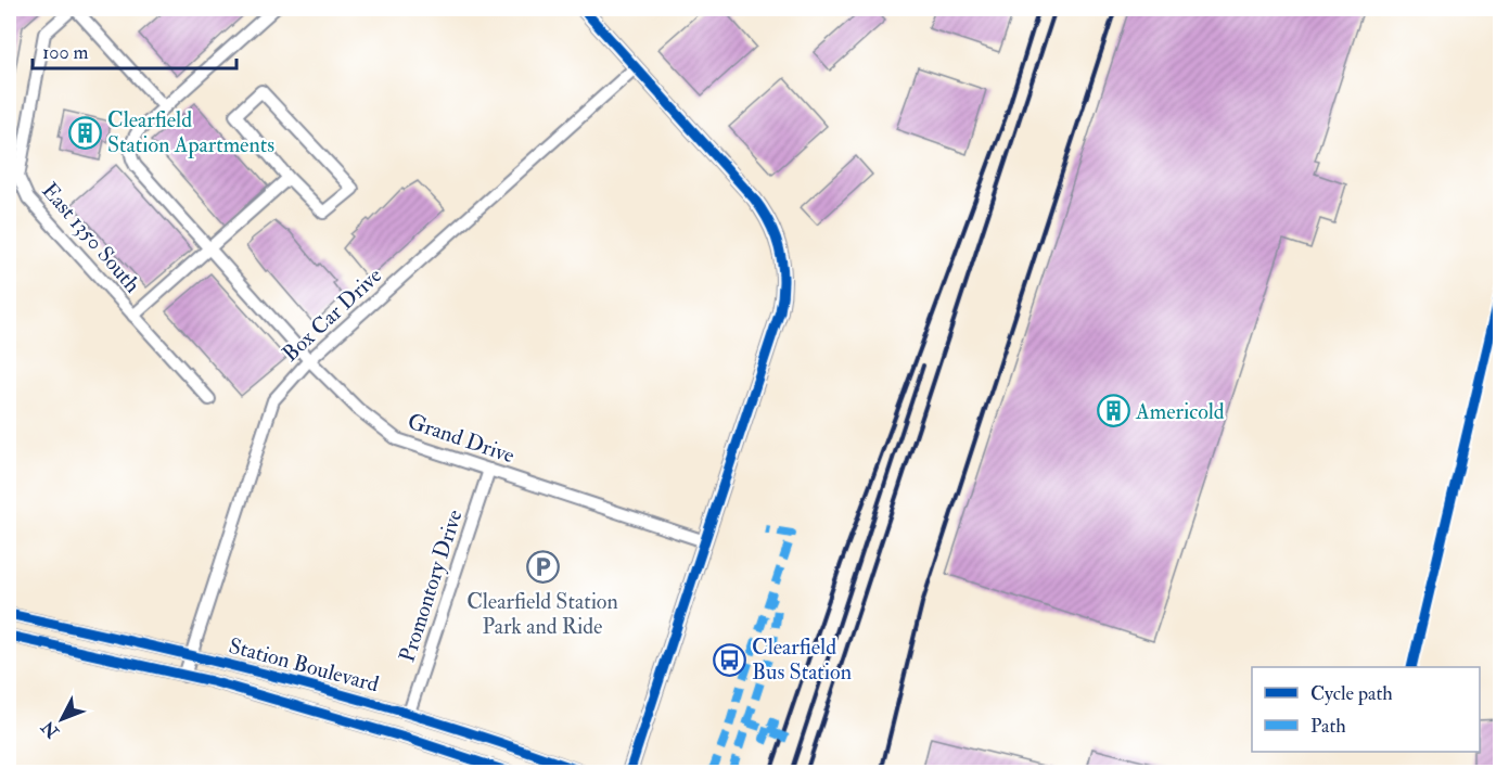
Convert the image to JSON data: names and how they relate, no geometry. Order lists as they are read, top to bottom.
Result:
{
  "streets": {
    "street": [
      "East 1350 South",
      "Box Car Drive",
      "Grand Drive",
      "Promontory Drive",
      "Station Boulevard"
    ]
  },
  "crossings": [
    ["Box Car Drive", "Grand Drive"],
    ["Box Car Drive", "Station Boulevard"],
    ["Grand Drive", "Promontory Drive"],
    ["Promontory Drive", "Station Boulevard"]
  ],
  "places": {
    "building": ["Clearfield Station Apartments", "Americold"],
    "parking": ["Clearfield Station Park and Ride"],
    "bus stop": ["Clearfield Bus Station"]
  },
  "legend": ["Cycle path", "Path"],
  "scale_bar": "100 m",
  "north": "bottom left"
}
